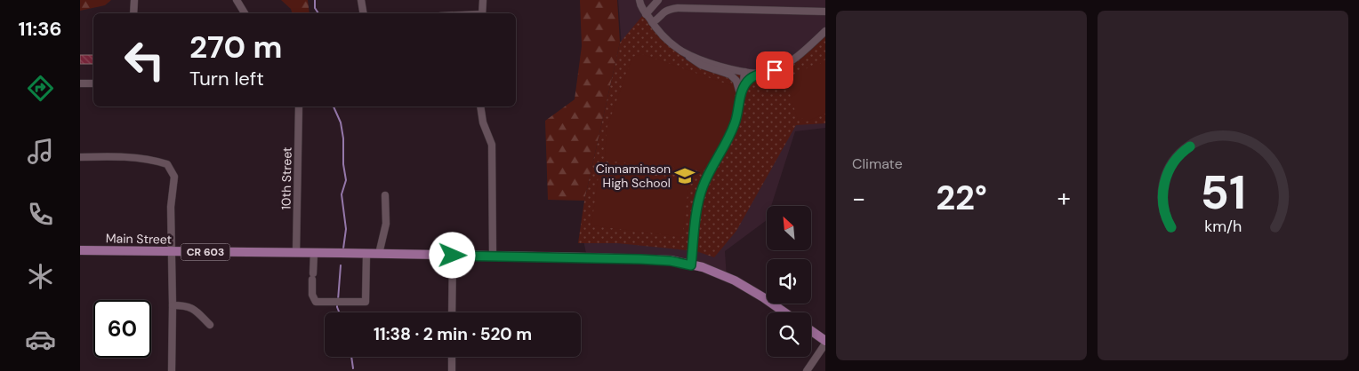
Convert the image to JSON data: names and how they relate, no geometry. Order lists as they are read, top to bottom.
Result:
{
  "streets": {
    "main road": ["Main Street", "CR 603"],
    "street": ["10th Street"]
  },
  "crossings": [
    ["10th Street", "Main Street"],
    ["Main Street", "CR 603"]
  ],
  "places": {
    "school or university": ["Cinnaminson High School"]
  },
  "north": "top left",
  "page": {
    "tabs": "11:36",
    "tile": "Climate",
    "turn": ["270 m", "Turn left"],
    "heat": ["−", "22°", "+"],
    "limit": "60",
    "trip": "11:38 · 2 min · 520 m",
    "gauge": ["51", "km/h"]
  }
}
